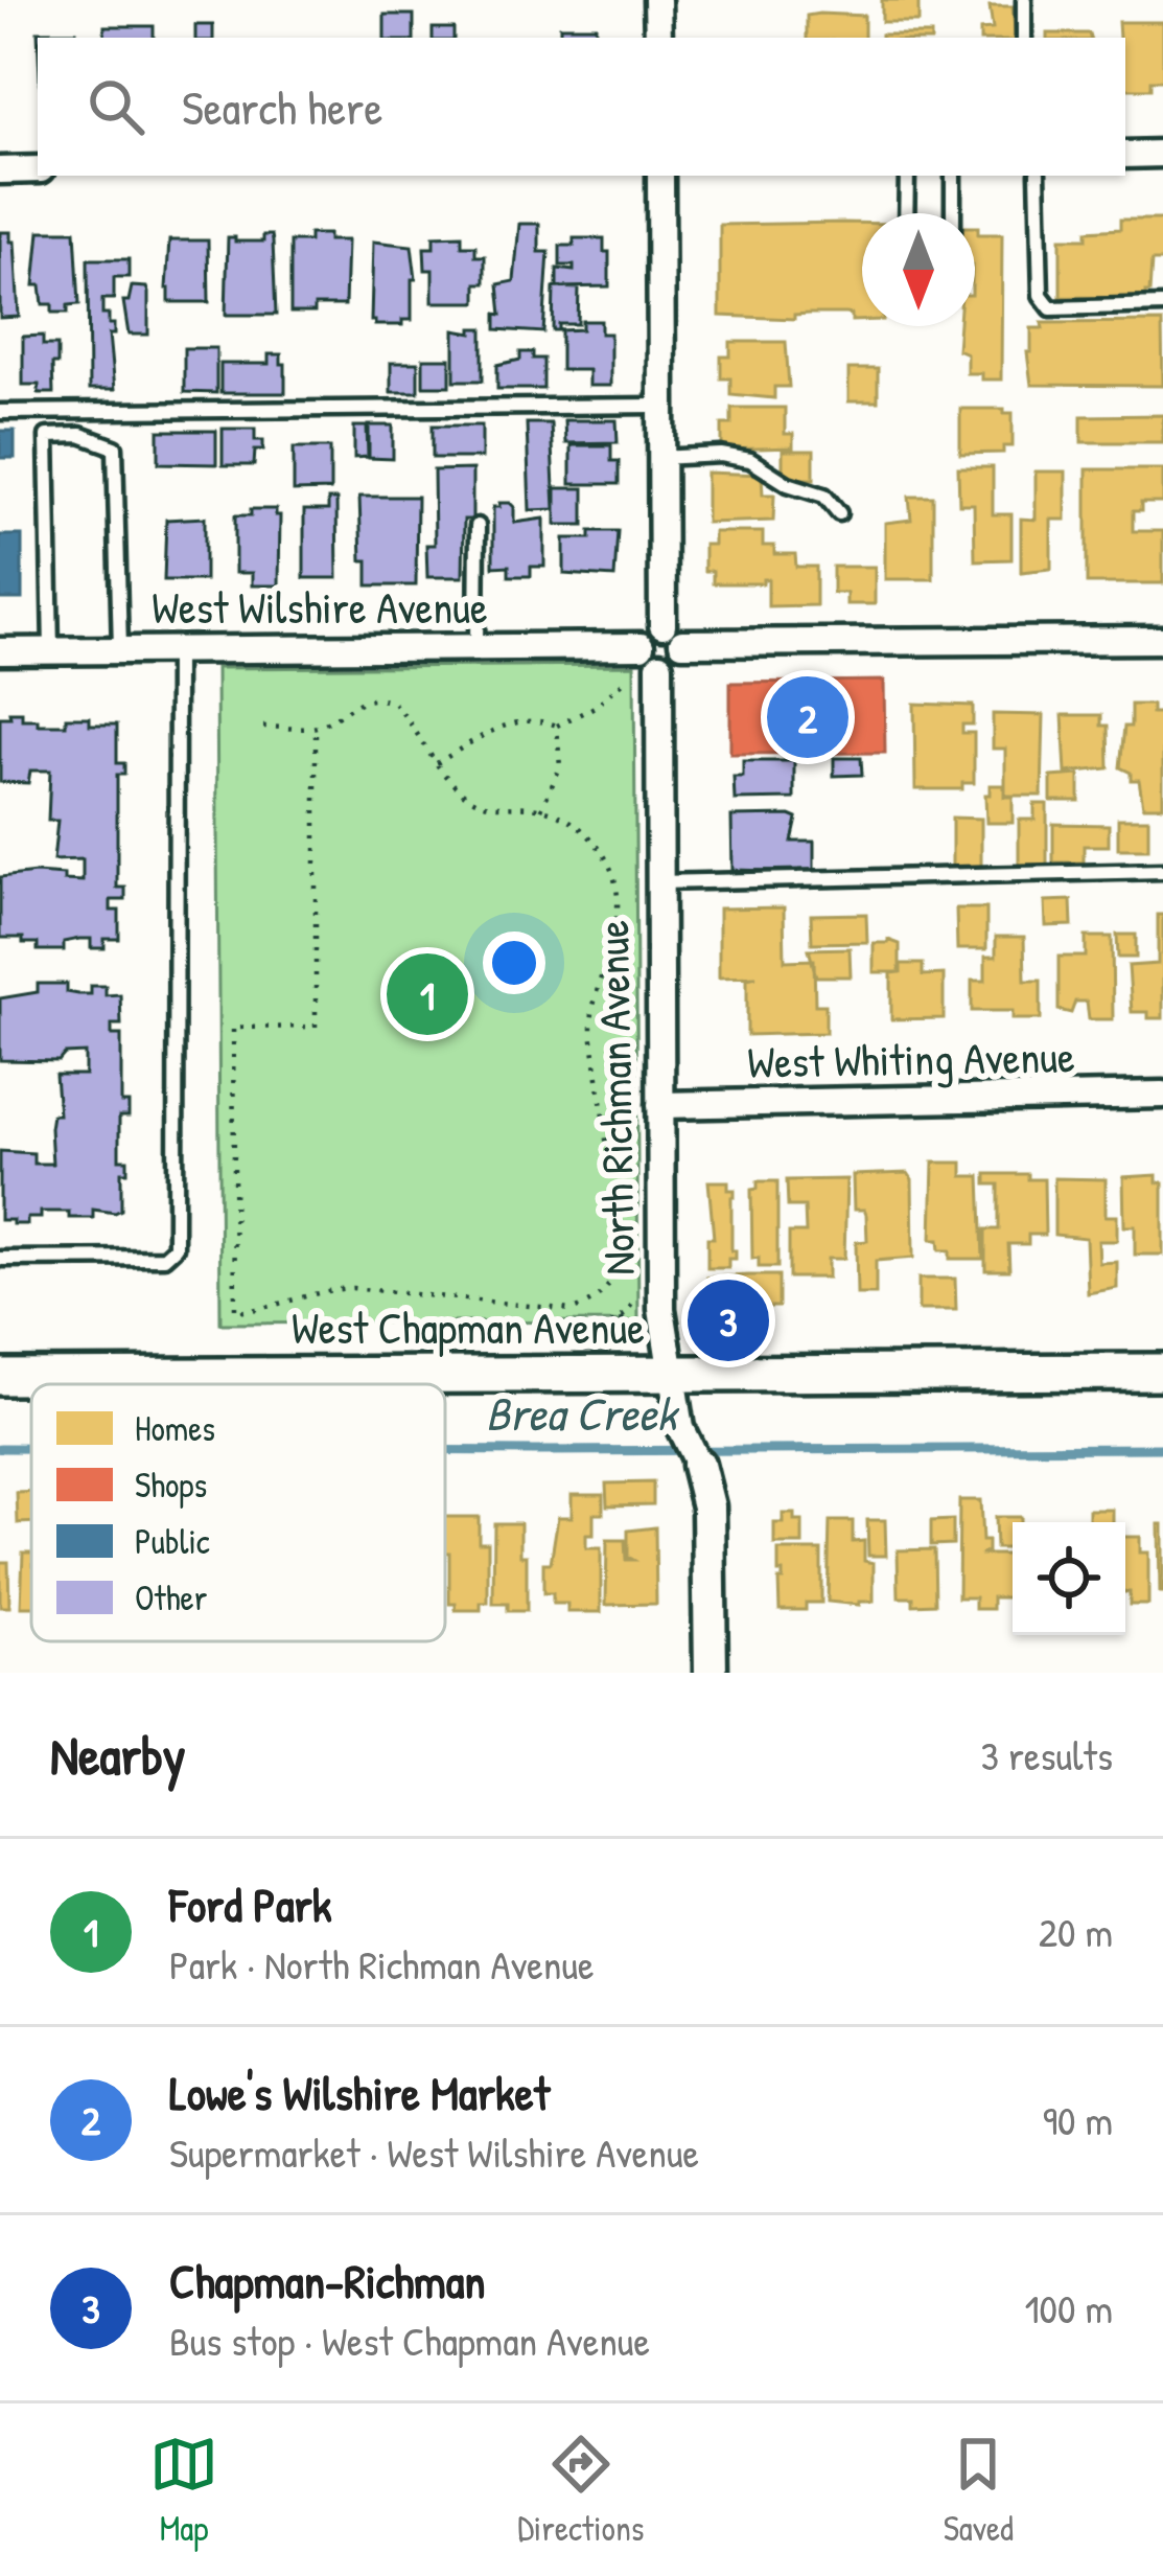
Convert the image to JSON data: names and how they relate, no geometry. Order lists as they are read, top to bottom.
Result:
{
  "streets": {
    "main road": ["West Chapman Avenue"],
    "street": ["West Wilshire Avenue", "West Whiting Avenue", "North Richman Avenue"]
  },
  "crossings": [
    ["West Wilshire Avenue", "North Richman Avenue"],
    ["West Whiting Avenue", "North Richman Avenue"],
    ["North Richman Avenue", "West Chapman Avenue"]
  ],
  "water": ["Brea Creek"],
  "legend": [
    "Homes",
    "Shops",
    "Public",
    "Other"
  ],
  "north": "bottom",
  "page": {
    "search": "Search here",
    "pins": ["2", "1", "3"],
    "heading": ["Nearby", "3 results"],
    "list": [
      {
        "mark": "1",
        "name": "Ford Park",
        "note": "Park · North Richman Avenue",
        "value": "20 m"
      },
      {
        "mark": "2",
        "name": "Lowe's Wilshire Market",
        "note": "Supermarket · West Wilshire Avenue",
        "value": "90 m"
      },
      {
        "mark": "3",
        "name": "Chapman-Richman",
        "note": "Bus stop · West Chapman Avenue",
        "value": "100 m"
      }
    ],
    "nav": ["Map", "Directions", "Saved"]
  }
}
